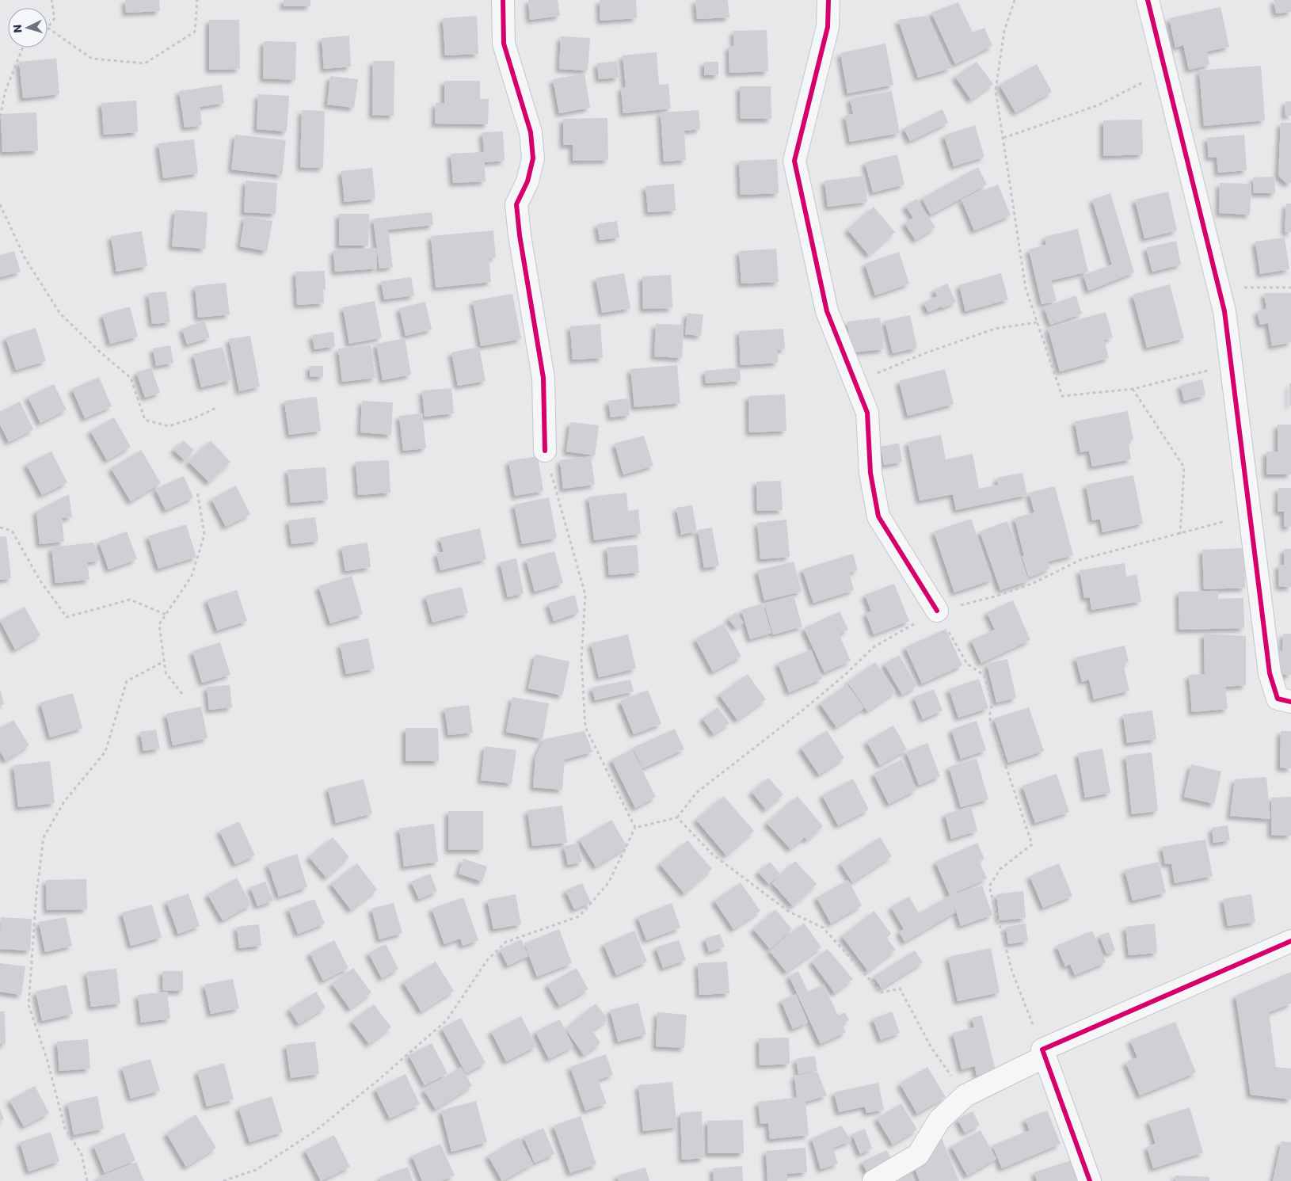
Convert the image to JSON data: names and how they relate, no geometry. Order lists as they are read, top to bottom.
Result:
{
  "north": "left"
}
